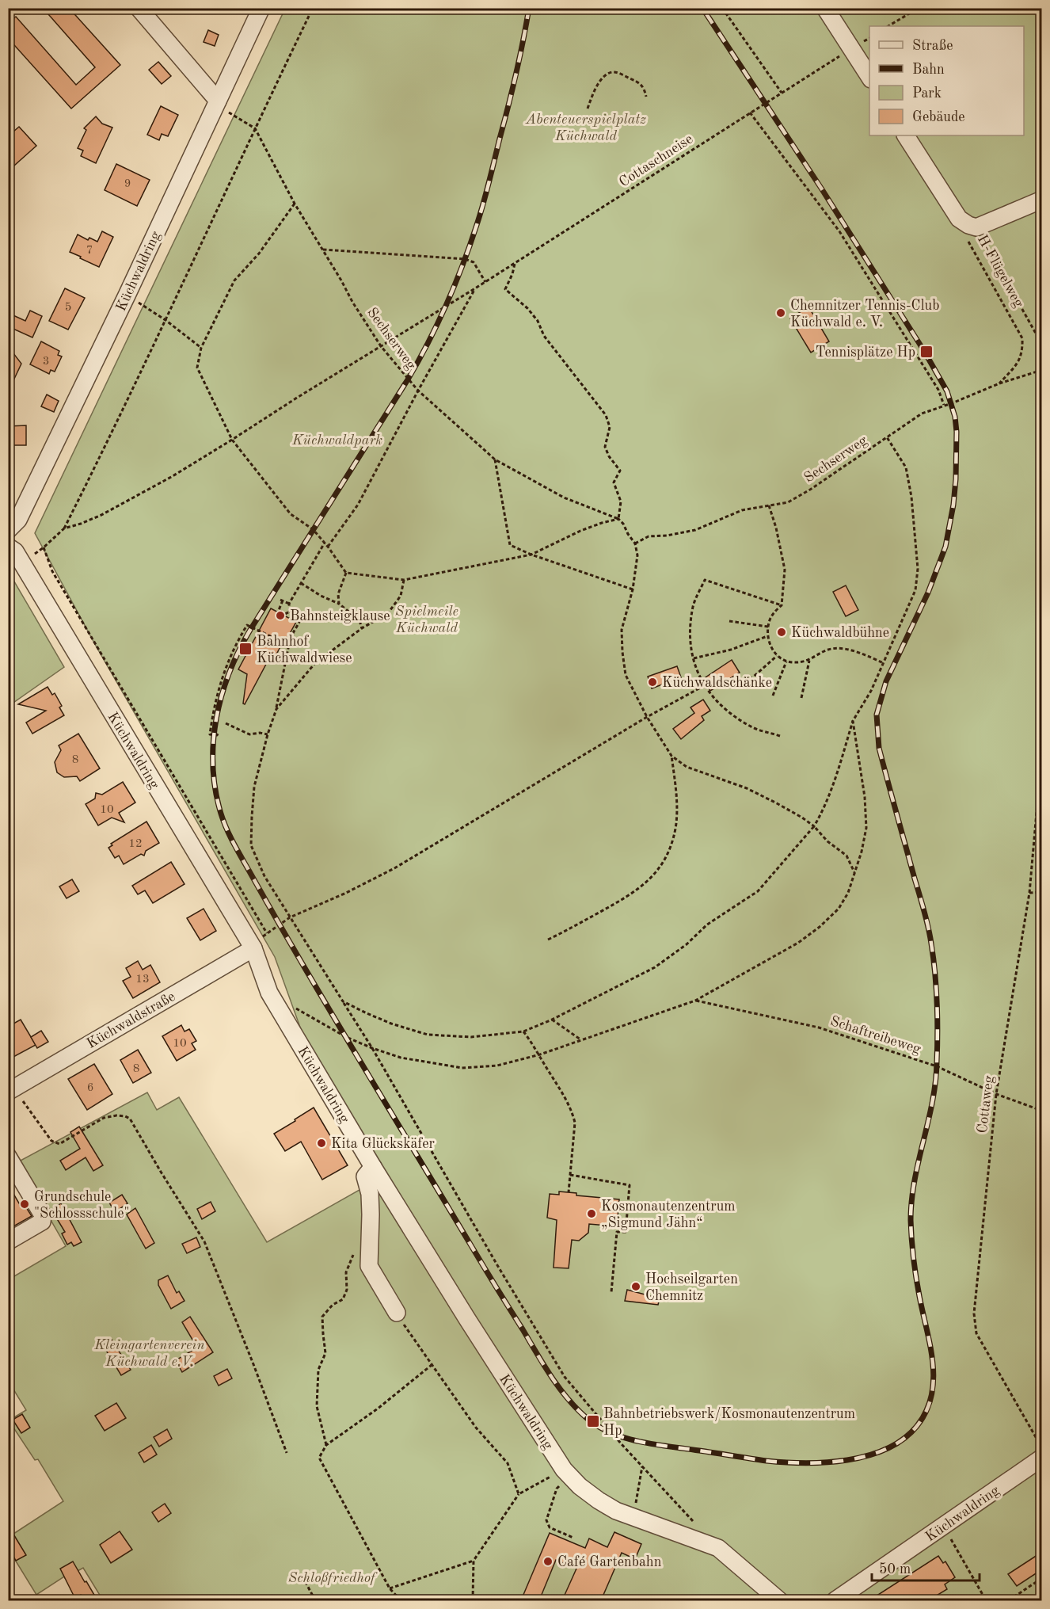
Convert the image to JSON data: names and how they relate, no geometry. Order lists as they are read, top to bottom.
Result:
{
  "streets": {
    "street": ["Küchwaldring", "H-Flügelweg", "Küchwaldstraße"],
    "path": [
      "Cottaschneise",
      "Sechserweg",
      "Schaftreibeweg",
      "Cottaweg"
    ]
  },
  "crossings": [
    ["Cottaschneise", "Sechserweg"],
    ["Küchwaldring", "Küchwaldstraße"],
    ["Schaftreibeweg", "Cottaweg"]
  ],
  "parks": [
    "Abenteuerspielplatz Küchwald",
    "Küchwaldpark",
    "Spielmeile Küchwald",
    "Kleingartenverein Küchwald e.V.",
    "Schloßfriedhof"
  ],
  "places": {
    "other": [
      "Chemnitzer Tennis-Club Küchwald e. V.",
      "Bahnsteigklause",
      "Küchwaldbühne",
      "Küchwaldschänke",
      "Kita Glückskäfer",
      "Grundschule \"Schlossschule\"",
      "Kosmonautenzentrum „Sigmund Jähn“",
      "Hochseilgarten Chemnitz",
      "Café Gartenbahn"
    ],
    "transit": ["Tennisplätze Hp", "Bahnhof Küchwaldwiese", "Bahnbetriebswerk/Kosmonautenzentrum Hp"]
  },
  "house_numbers": [
    "9",
    "7",
    "5",
    "3",
    "8",
    "10",
    "12",
    "13",
    "10",
    "8",
    "6"
  ],
  "legend": [
    "Straße",
    "Bahn",
    "Park",
    "Gebäude"
  ],
  "scale_bar": "50 m"
}
